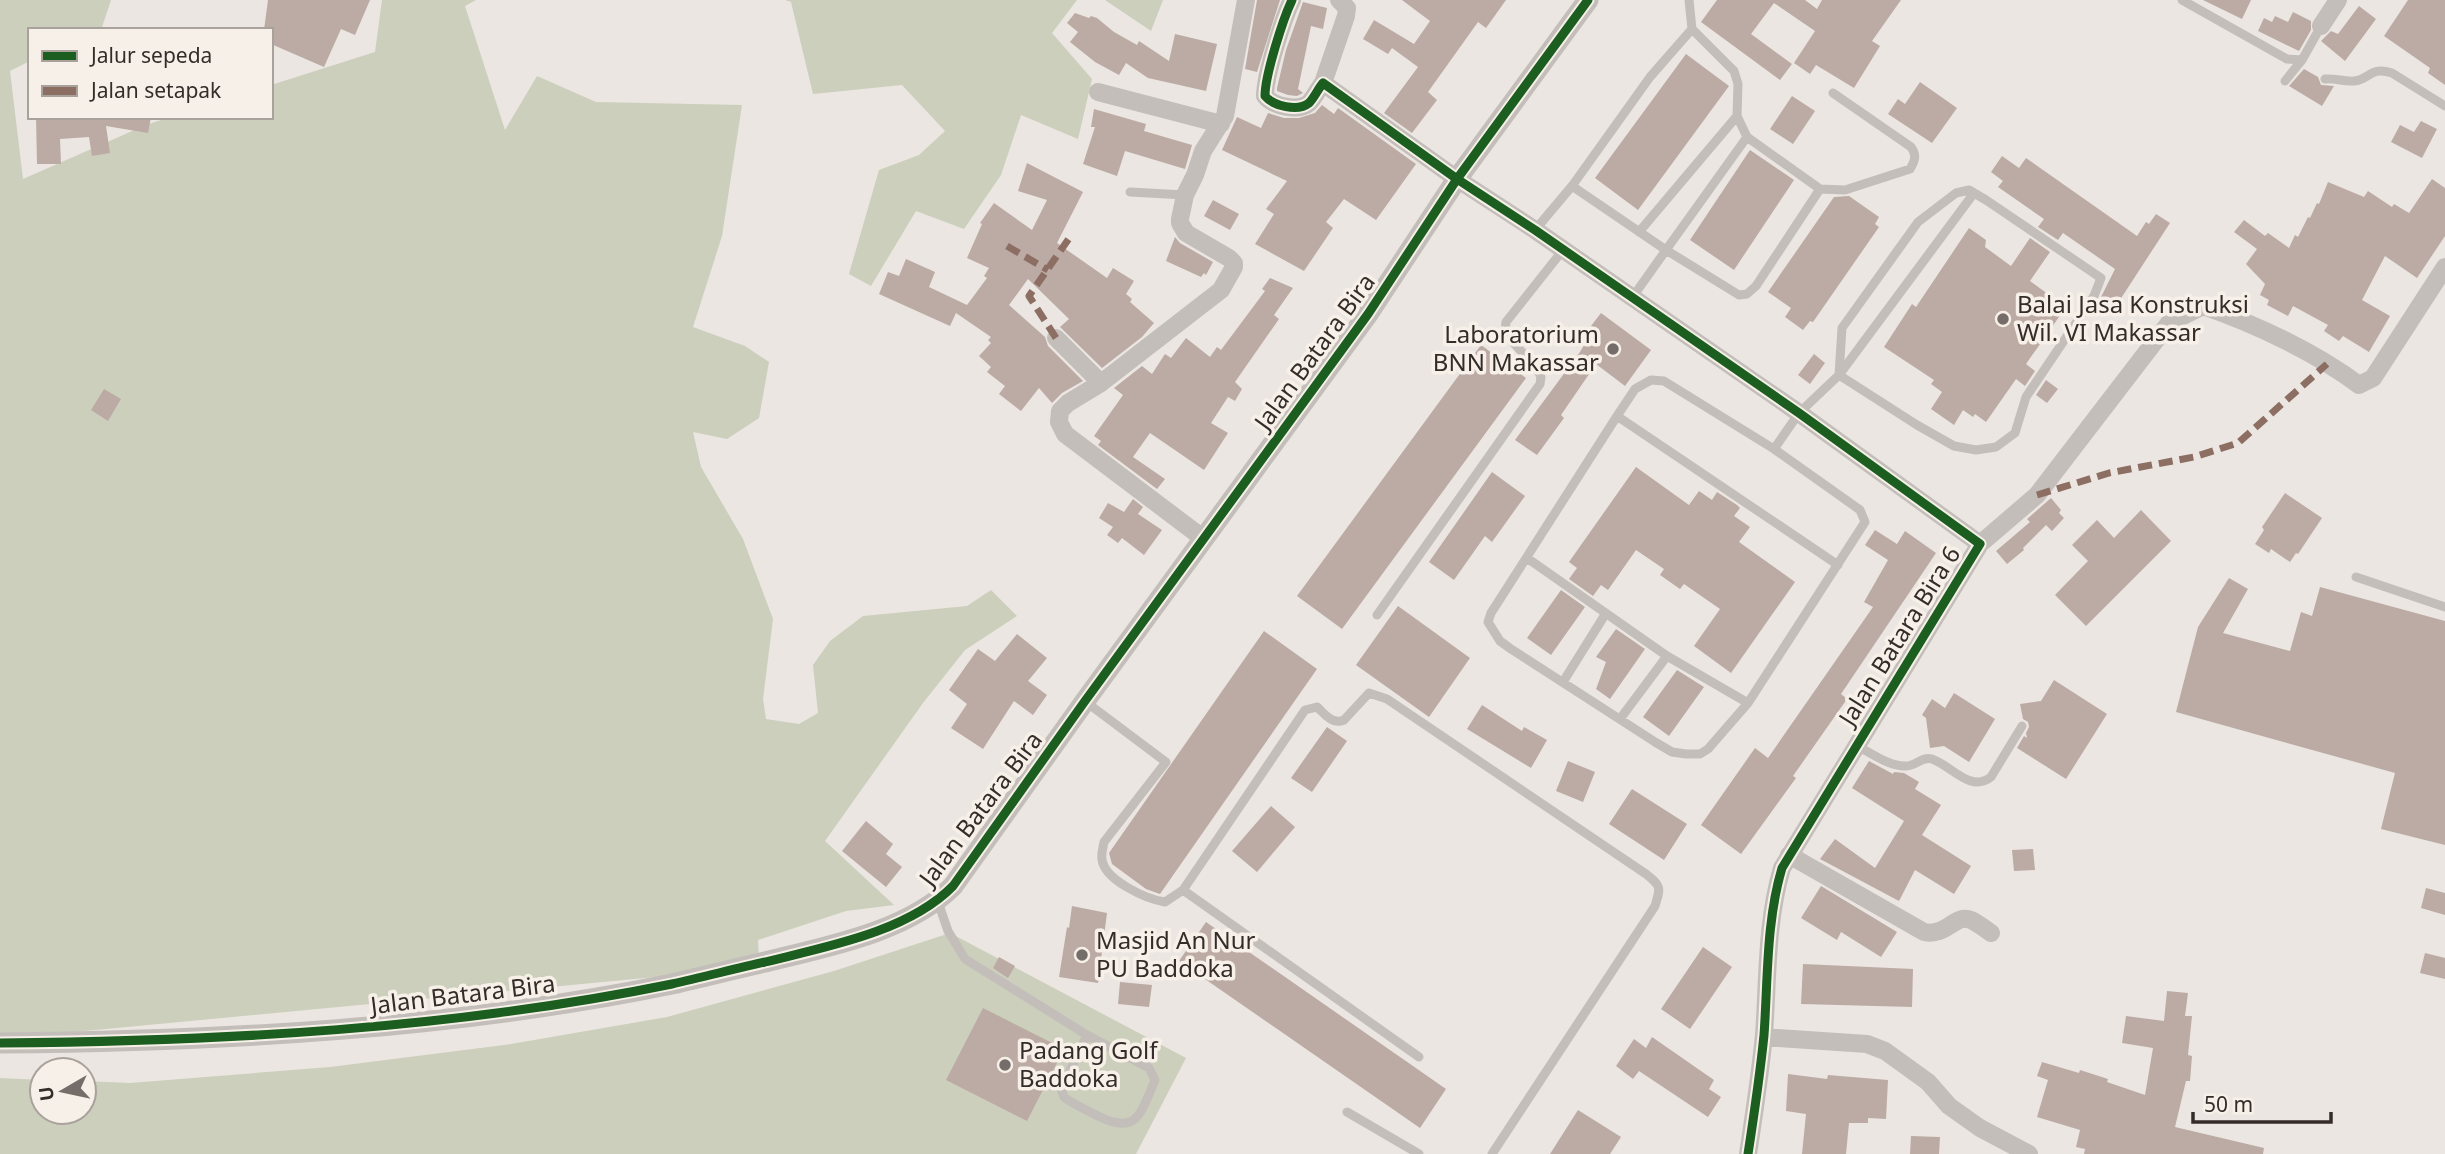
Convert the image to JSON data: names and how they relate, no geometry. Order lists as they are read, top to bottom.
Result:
{
  "streets": {
    "street": ["Jalan Batara Bira", "Jalan Batara Bira 6"]
  },
  "crossings": [
    ["Jalan Batara Bira", "Jalan Batara Bira 6"]
  ],
  "places": [
    "Balai Jasa Konstruksi Wil. VI Makassar",
    "Laboratorium BNN Makassar",
    "Masjid An Nur PU Baddoka",
    "Padang Golf Baddoka"
  ],
  "legend": ["Jalur sepeda", "Jalan setapak"],
  "scale_bar": "50 m",
  "north": "left"
}
